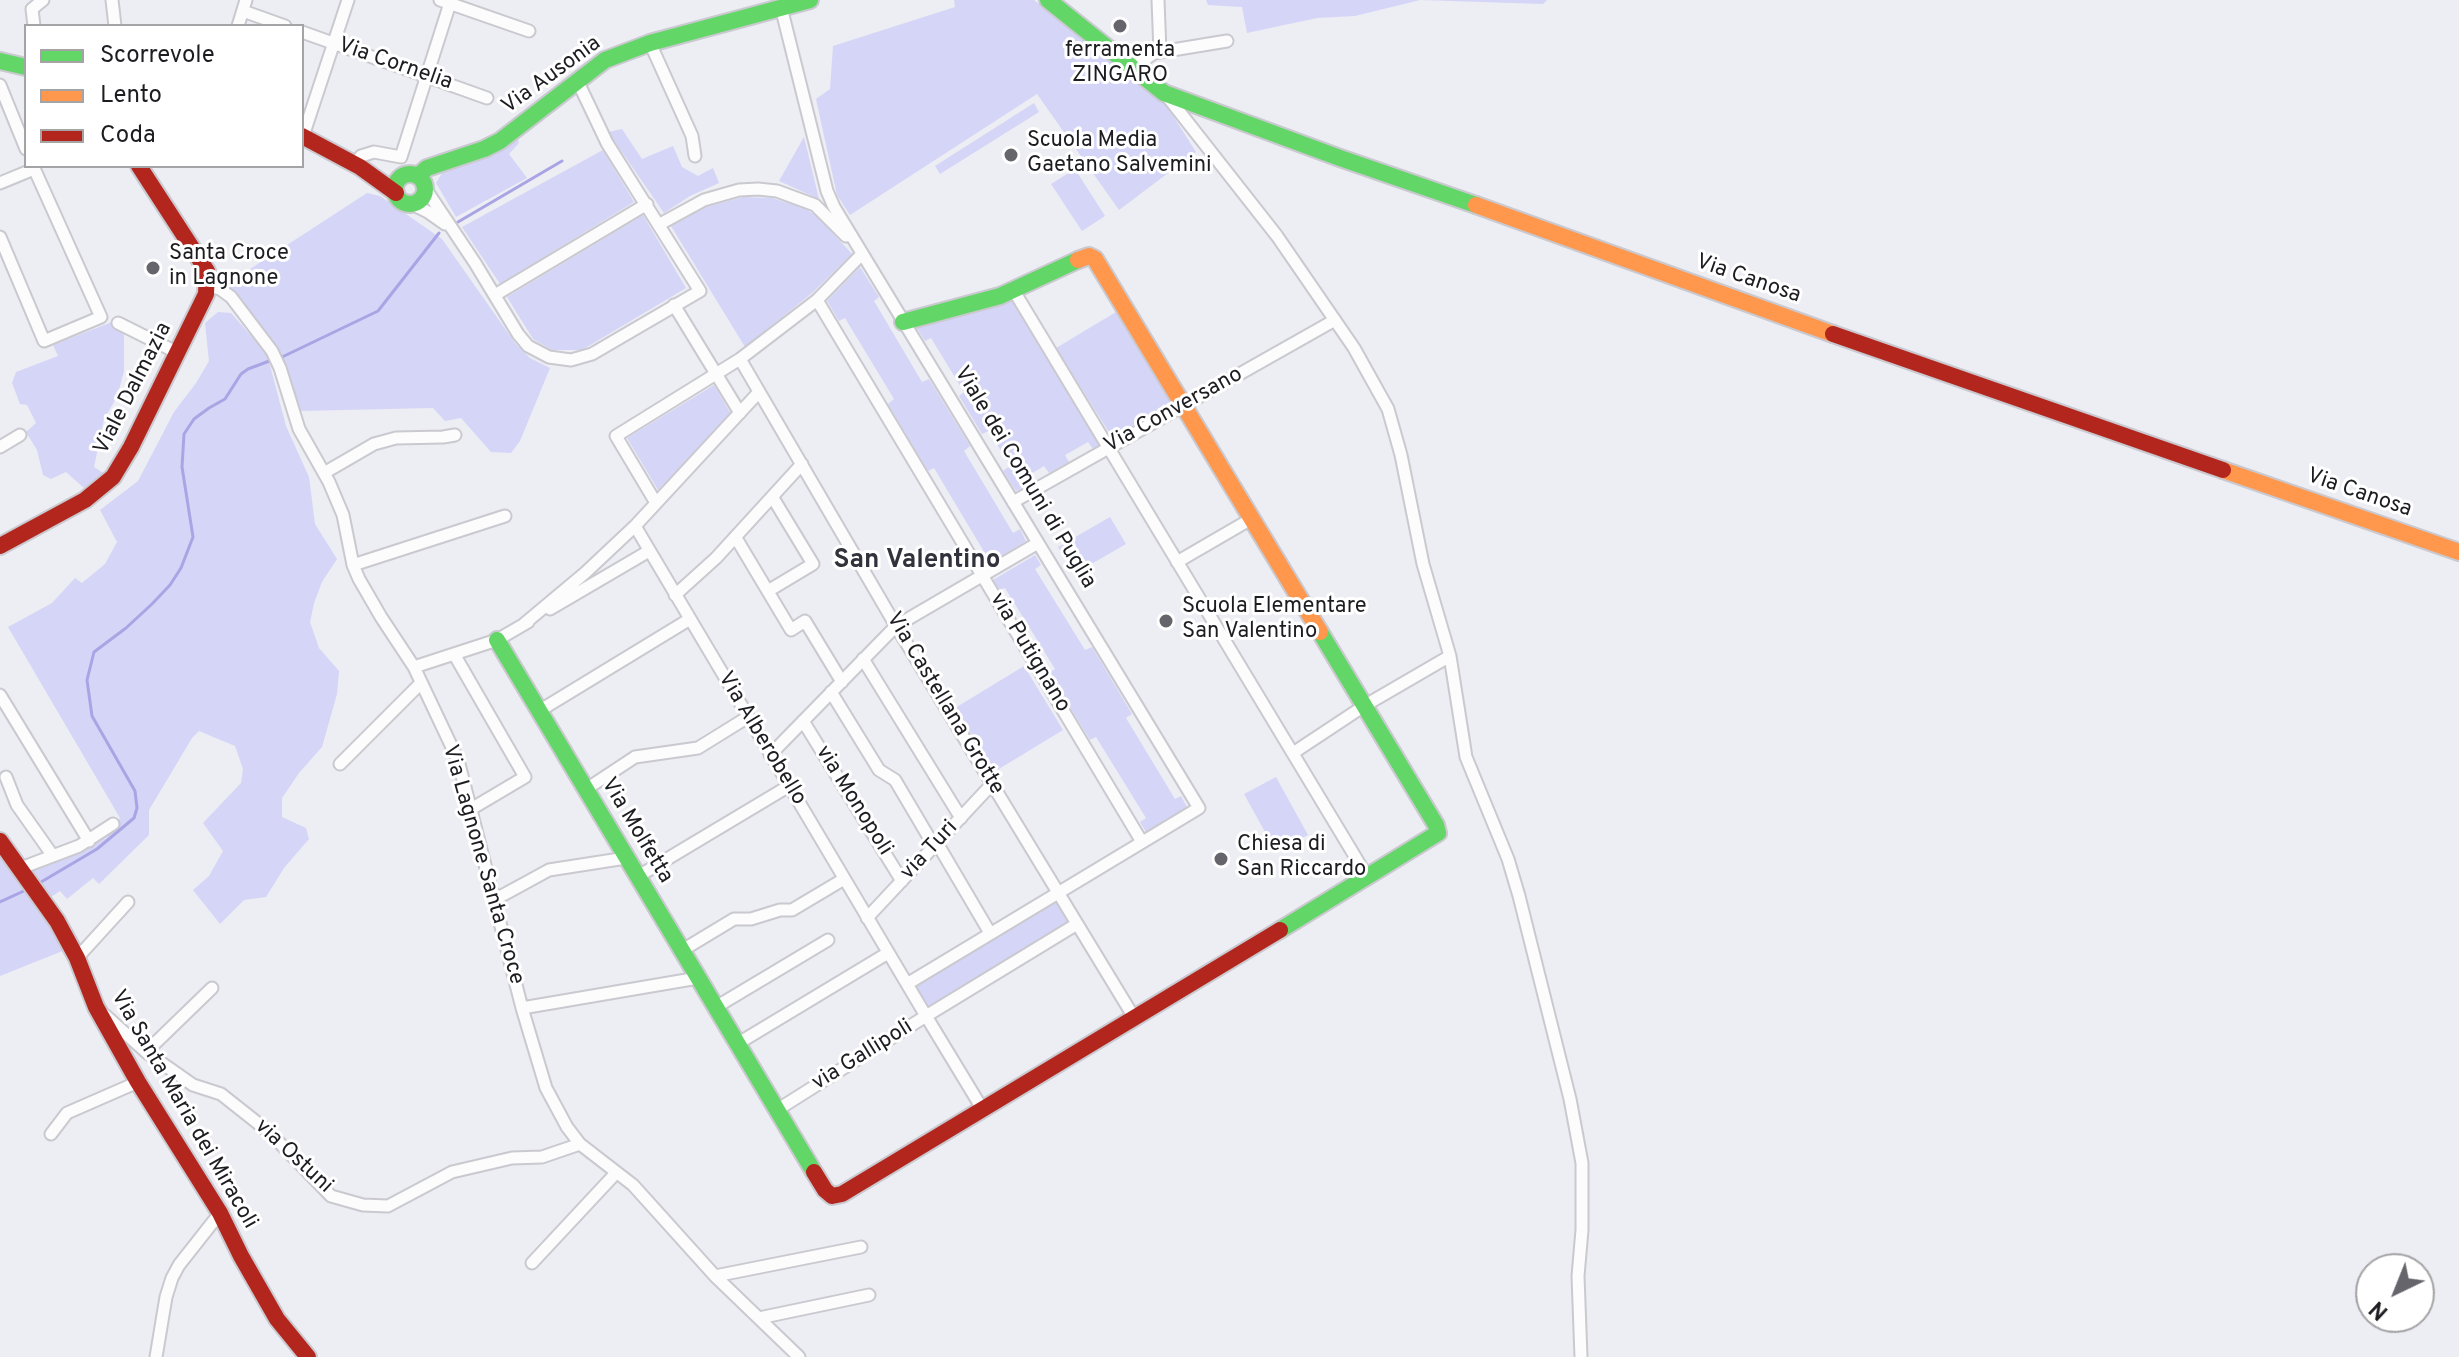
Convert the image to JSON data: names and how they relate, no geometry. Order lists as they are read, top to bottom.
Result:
{
  "streets": {
    "street": [
      "Via Cornelia",
      "Via Ausonia",
      "Via Canosa",
      "Viale Dalmazia",
      "Via Conversano",
      "Viale dei Comuni di Puglia",
      "via Putignano",
      "Via Castellana Grotte",
      "Via Alberobello",
      "via Monopoli",
      "Via Molfetta",
      "via Turi",
      "Via Lagnone Santa Croce",
      "via Gallipoli",
      "Via Santa Maria dei Miracoli",
      "via Ostuni"
    ]
  },
  "crossings": [
    ["Via Ausonia", "Viale dei Comuni di Puglia"],
    ["Viale Dalmazia", "Via Lagnone Santa Croce"],
    ["Via Conversano", "Viale dei Comuni di Puglia"],
    ["Viale dei Comuni di Puglia", "via Putignano"],
    ["Viale dei Comuni di Puglia", "Via Castellana Grotte"],
    ["Viale dei Comuni di Puglia", "via Gallipoli"],
    ["Via Castellana Grotte", "via Turi"],
    ["Via Alberobello", "via Turi"],
    ["Via Alberobello", "via Gallipoli"],
    ["via Monopoli", "via Turi"],
    ["Via Lagnone Santa Croce", "via Ostuni"],
    ["Via Santa Maria dei Miracoli", "via Ostuni"]
  ],
  "districts": ["San Valentino"],
  "places": [
    "ferramenta ZINGARO",
    "Scuola Media Gaetano Salvemini",
    "Santa Croce in Lagnone",
    "Scuola Elementare San Valentino",
    "Chiesa di San Riccardo"
  ],
  "legend": ["Scorrevole", "Lento", "Coda"],
  "north": "bottom left"
}
